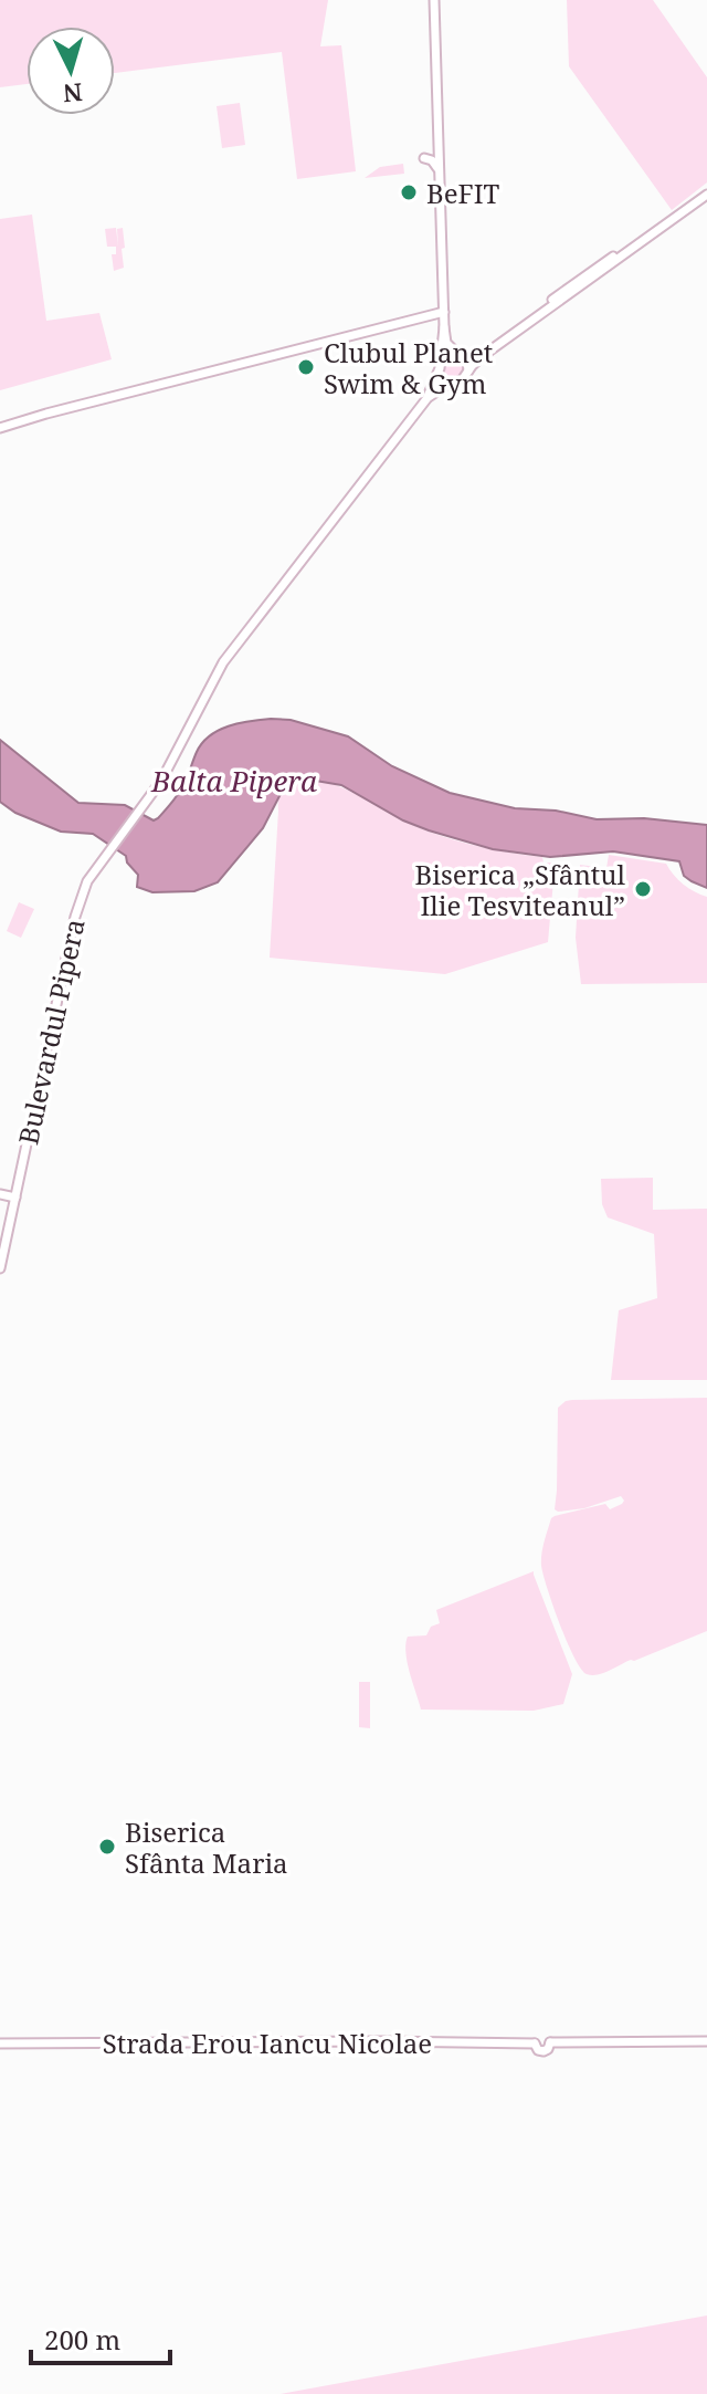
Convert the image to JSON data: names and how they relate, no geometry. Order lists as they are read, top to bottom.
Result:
{
  "streets": {
    "main road": ["Bulevardul Pipera", "Strada Erou Iancu Nicolae"]
  },
  "water": ["Balta Pipera"],
  "places": [
    "BeFIT",
    "Clubul Planet Swim & Gym",
    "Biserica „Sfântul Ilie Tesviteanul”",
    "Biserica Sfânta Maria"
  ],
  "scale_bar": "200 m",
  "north": "bottom"
}
